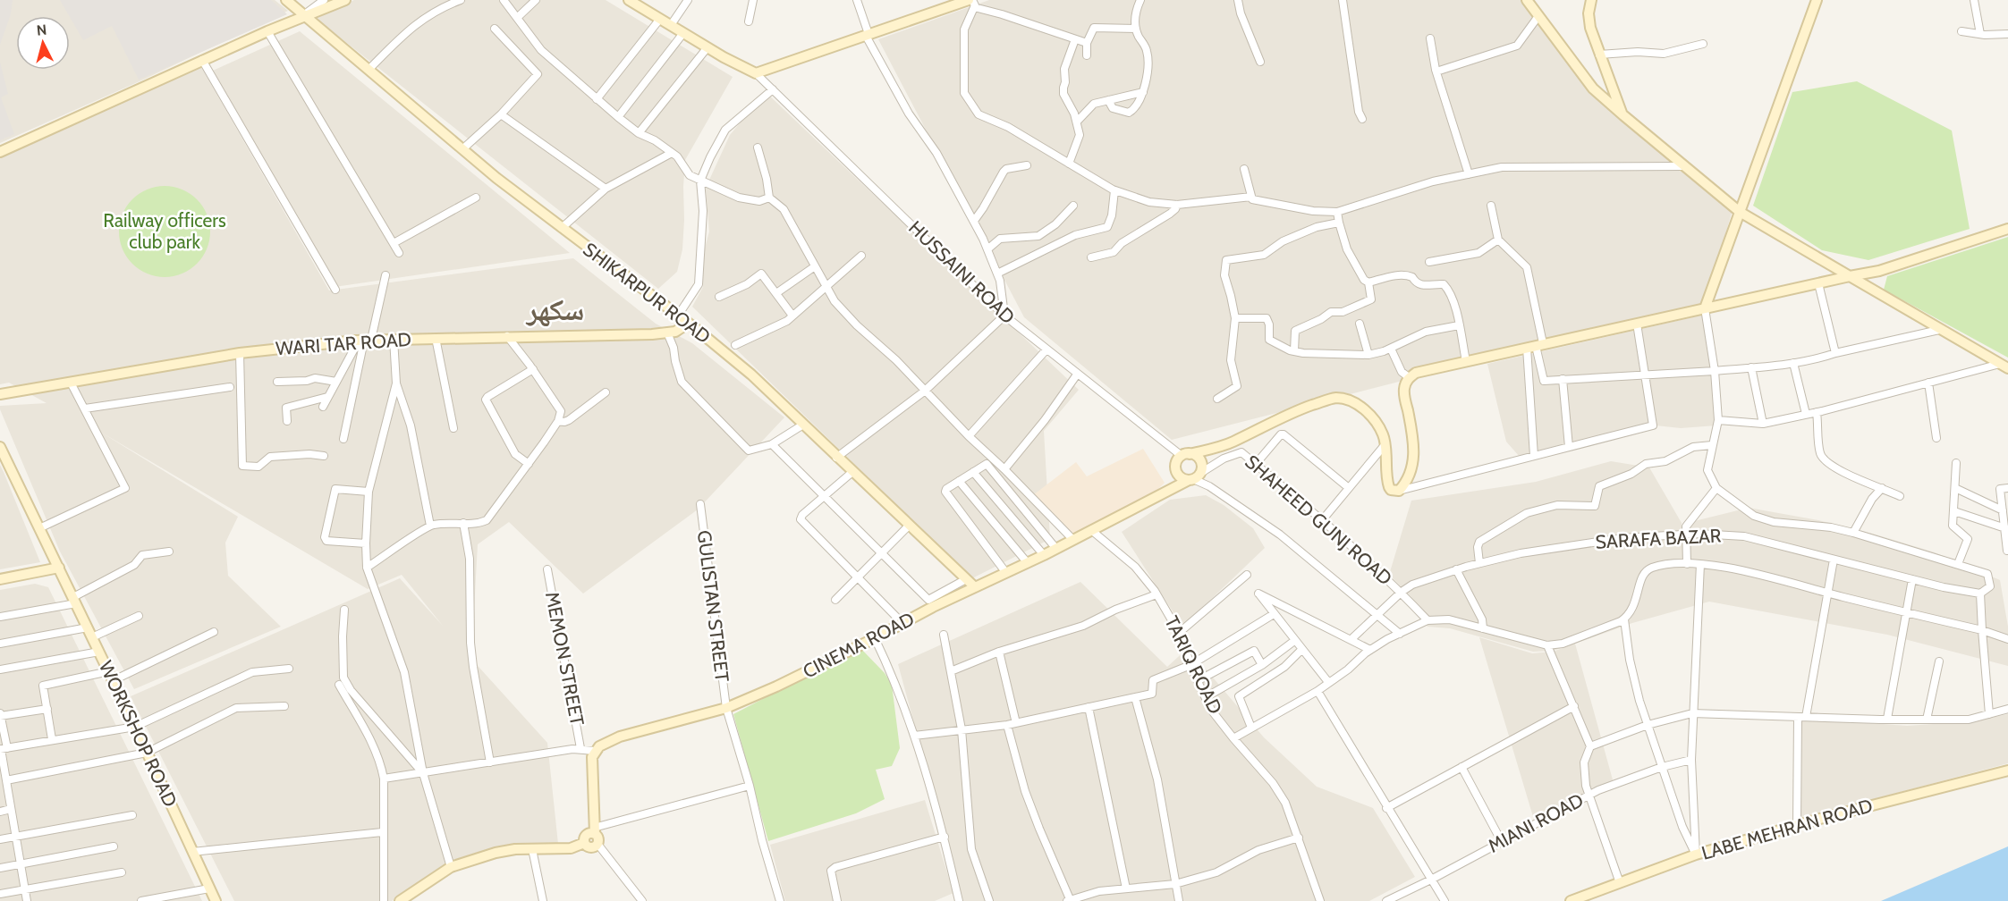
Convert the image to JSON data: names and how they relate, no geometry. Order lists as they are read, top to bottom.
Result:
{
  "streets": {
    "street": [
      "HUSSAINI ROAD",
      "SHIKARPUR ROAD",
      "WARI TAR ROAD",
      "SHAHEED GUNJ ROAD",
      "SARAFA BAZAR",
      "GULISTAN STREET",
      "CINEMA ROAD",
      "MEMON STREET",
      "TARIQ ROAD",
      "WORKSHOP ROAD",
      "MIANI ROAD",
      "LABE MEHRAN ROAD"
    ]
  },
  "crossings": [
    ["HUSSAINI ROAD", "SHAHEED GUNJ ROAD"],
    ["HUSSAINI ROAD", "CINEMA ROAD"],
    ["SHIKARPUR ROAD", "WARI TAR ROAD"],
    ["SHIKARPUR ROAD", "CINEMA ROAD"],
    ["SHAHEED GUNJ ROAD", "SARAFA BAZAR"],
    ["SHAHEED GUNJ ROAD", "CINEMA ROAD"],
    ["GULISTAN STREET", "CINEMA ROAD"],
    ["CINEMA ROAD", "TARIQ ROAD"]
  ],
  "districts": ["سکھر"],
  "parks": ["Railway officers club park"],
  "north": "top"
}
